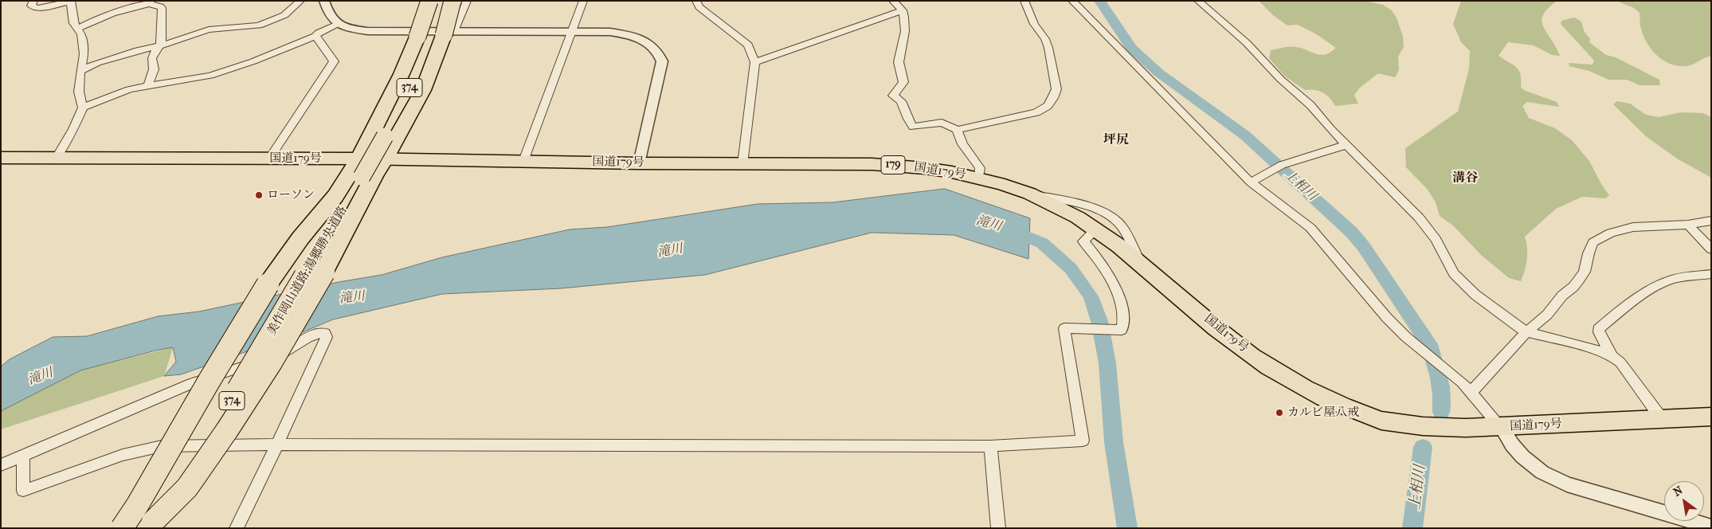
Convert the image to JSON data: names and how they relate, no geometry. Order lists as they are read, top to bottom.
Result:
{
  "streets": {
    "highway": [
      "374",
      "国道179号",
      "179",
      "美作岡山道路;湯郷勝央道路"
    ]
  },
  "crossings": [
    ["国道179号", "美作岡山道路;湯郷勝央道路"]
  ],
  "districts": ["坪尻", "溝谷"],
  "water": ["上相川", "滝川"],
  "places": ["ローソン", "カルビ屋八戒"],
  "north": "top left"
}
